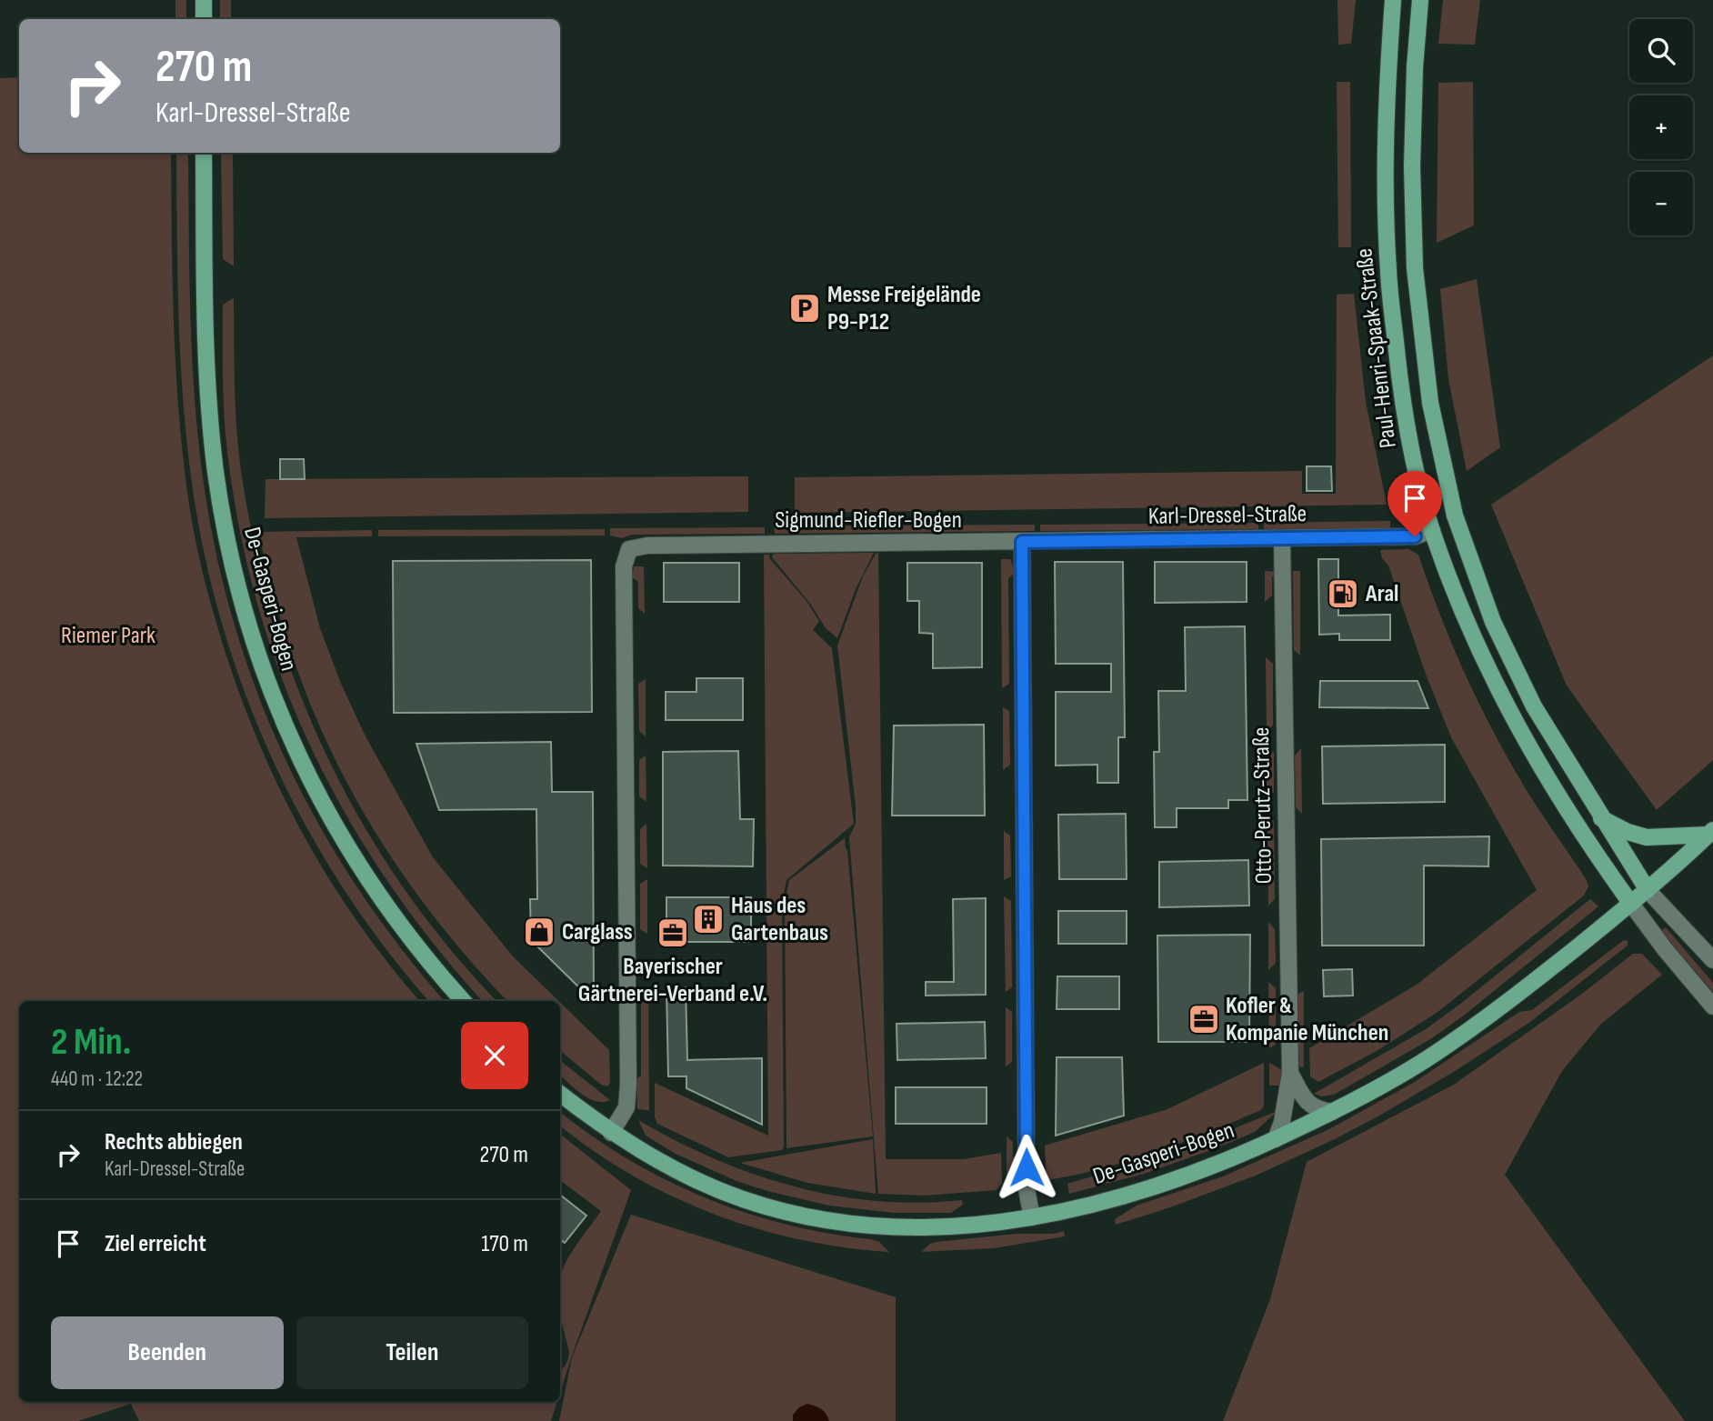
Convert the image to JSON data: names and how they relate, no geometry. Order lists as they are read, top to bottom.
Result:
{
  "streets": {
    "main road": ["Paul-Henri-Spaak-Straße", "De-Gasperi-Bogen"],
    "street": ["Karl-Dressel-Straße", "Sigmund-Riefler-Bogen", "Otto-Perutz-Straße"]
  },
  "crossings": [
    ["Paul-Henri-Spaak-Straße", "Karl-Dressel-Straße"],
    ["Paul-Henri-Spaak-Straße", "De-Gasperi-Bogen"],
    ["Karl-Dressel-Straße", "Sigmund-Riefler-Bogen"],
    ["Karl-Dressel-Straße", "Otto-Perutz-Straße"],
    ["Sigmund-Riefler-Bogen", "De-Gasperi-Bogen"],
    ["De-Gasperi-Bogen", "Otto-Perutz-Straße"]
  ],
  "parks": ["Riemer Park"],
  "places": {
    "parking": ["Messe Freigelände P9-P12"],
    "fuel station": ["Aral"],
    "building": ["Haus des Gartenbaus"],
    "shop": ["Carglass"],
    "office": ["Bayerischer Gärtnerei-Verband e.V.", "Kofler & Kompanie München"]
  },
  "page": {
    "map_buttons": ["+", "−"],
    "turn": ["270 m", "Karl-Dressel-Straße"],
    "heading": ["2 Min.", "440 m · 12:22"],
    "list": [
      {
        "name": "Rechts abbiegen",
        "note": "Karl-Dressel-Straße",
        "value": "270 m"
      },
      {
        "name": "Ziel erreicht",
        "value": "170 m"
      }
    ],
    "buttons": ["Beenden", "Teilen"]
  }
}
